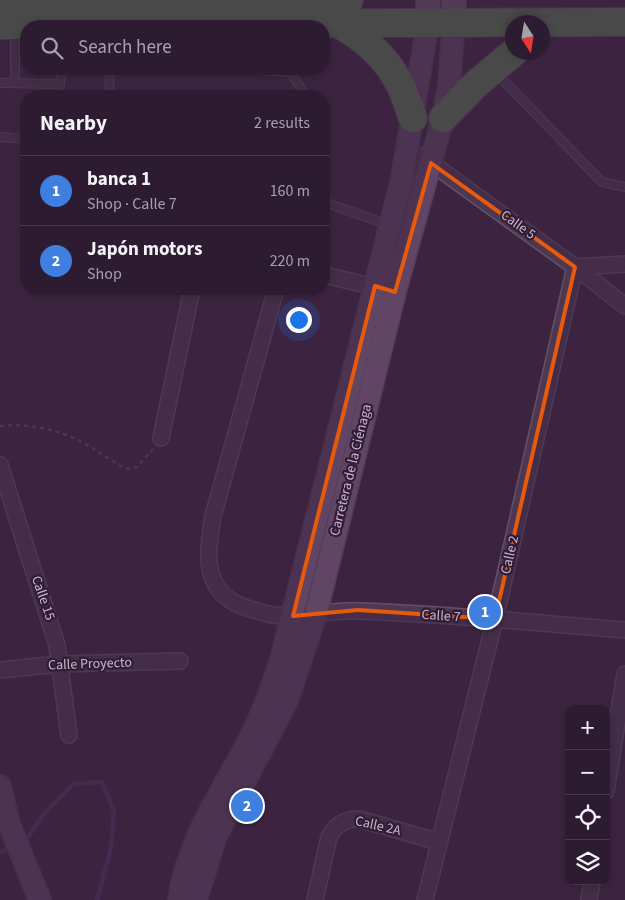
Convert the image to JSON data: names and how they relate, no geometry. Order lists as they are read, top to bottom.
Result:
{
  "streets": {
    "street": [
      "Calle 5",
      "Carretera de la Ciénaga",
      "Calle 2",
      "Calle 15",
      "Calle 7",
      "Calle Proyecto",
      "Calle 2A"
    ]
  },
  "crossings": [
    ["Calle 5", "Carretera de la Ciénaga"],
    ["Calle 5", "Calle 2"],
    ["Carretera de la Ciénaga", "Calle 7"],
    ["Calle 2", "Calle 7"],
    ["Calle 2", "Calle 2A"],
    ["Calle 15", "Calle Proyecto"]
  ],
  "north": "bottom",
  "page": {
    "search": "Search here",
    "heading": ["Nearby", "2 results"],
    "list": [
      {
        "mark": "1",
        "name": "banca 1",
        "note": "Shop · Calle 7",
        "value": "160 m"
      },
      {
        "mark": "2",
        "name": "Japón motors",
        "note": "Shop",
        "value": "220 m"
      }
    ],
    "pins": ["1", "2"],
    "map_buttons": ["+", "−"]
  }
}
